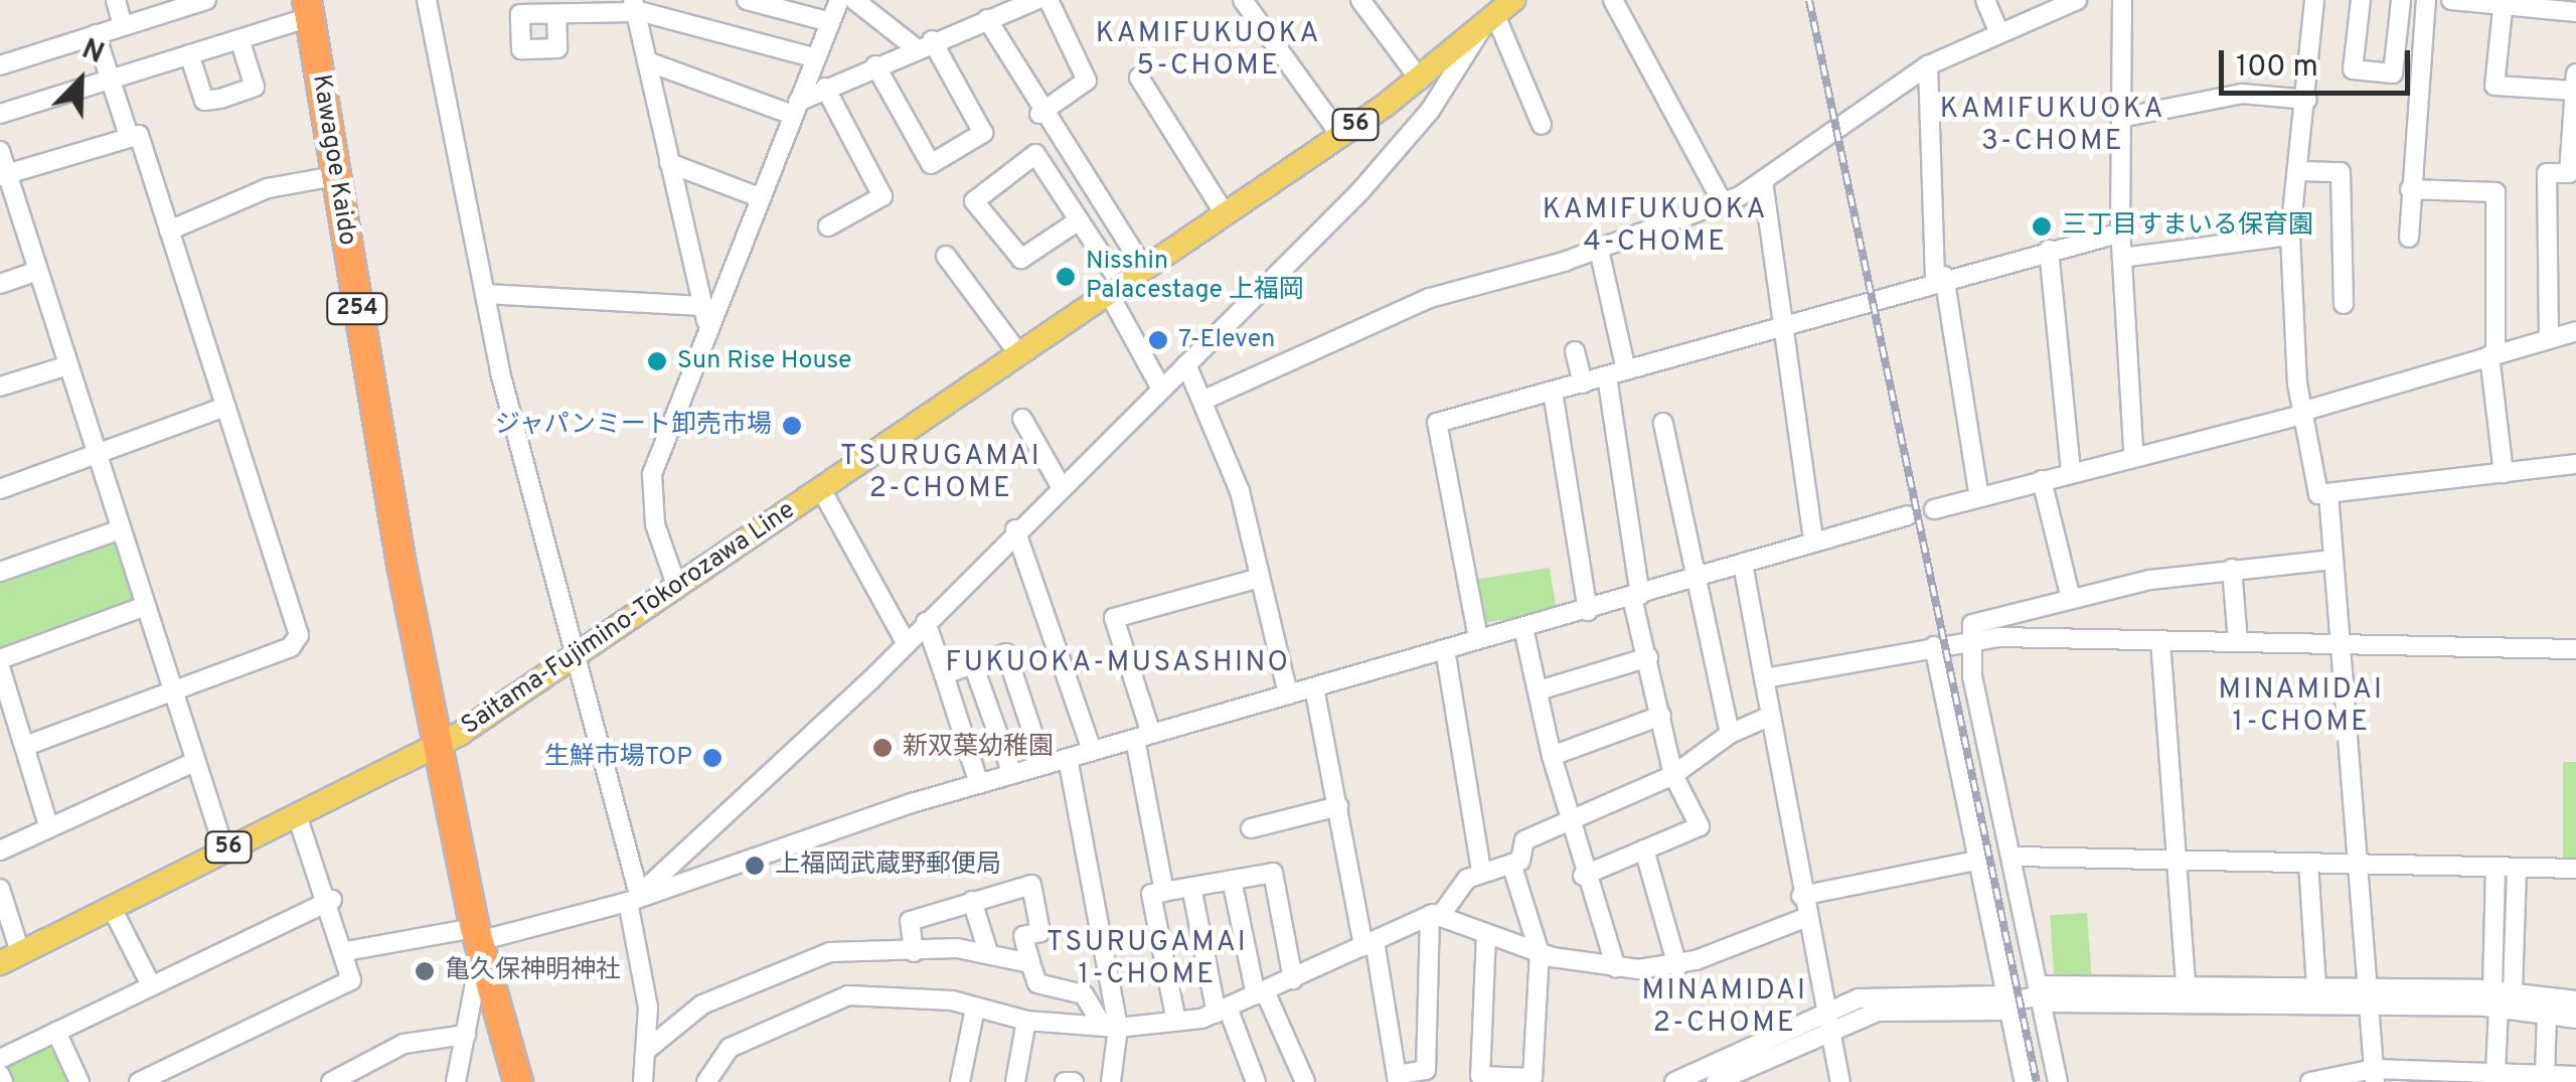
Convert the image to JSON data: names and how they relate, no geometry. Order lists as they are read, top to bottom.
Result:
{
  "streets": {
    "highway": ["Kawagoe Kaido", "254"],
    "main road": ["56", "Saitama-Fujimino-Tokorozawa Line"]
  },
  "crossings": [
    ["Kawagoe Kaido", "Saitama-Fujimino-Tokorozawa Line"]
  ],
  "districts": [
    "KAMIFUKUOKA 5-CHOME",
    "KAMIFUKUOKA 3-CHOME",
    "KAMIFUKUOKA 4-CHOME",
    "TSURUGAMAI 2-CHOME",
    "FUKUOKA-MUSASHINO",
    "MINAMIDAI 1-CHOME",
    "TSURUGAMAI 1-CHOME",
    "MINAMIDAI 2-CHOME"
  ],
  "places": [
    "三丁目すまいる保育園",
    "Nisshin Palacestage 上福岡",
    "7-Eleven",
    "Sun Rise House",
    "ジャパンミート卸売市場",
    "新双葉幼稚園",
    "生鮮市場TOP",
    "上福岡武蔵野郵便局",
    "亀久保神明神社"
  ],
  "scale_bar": "100 m",
  "north": "top right"
}
